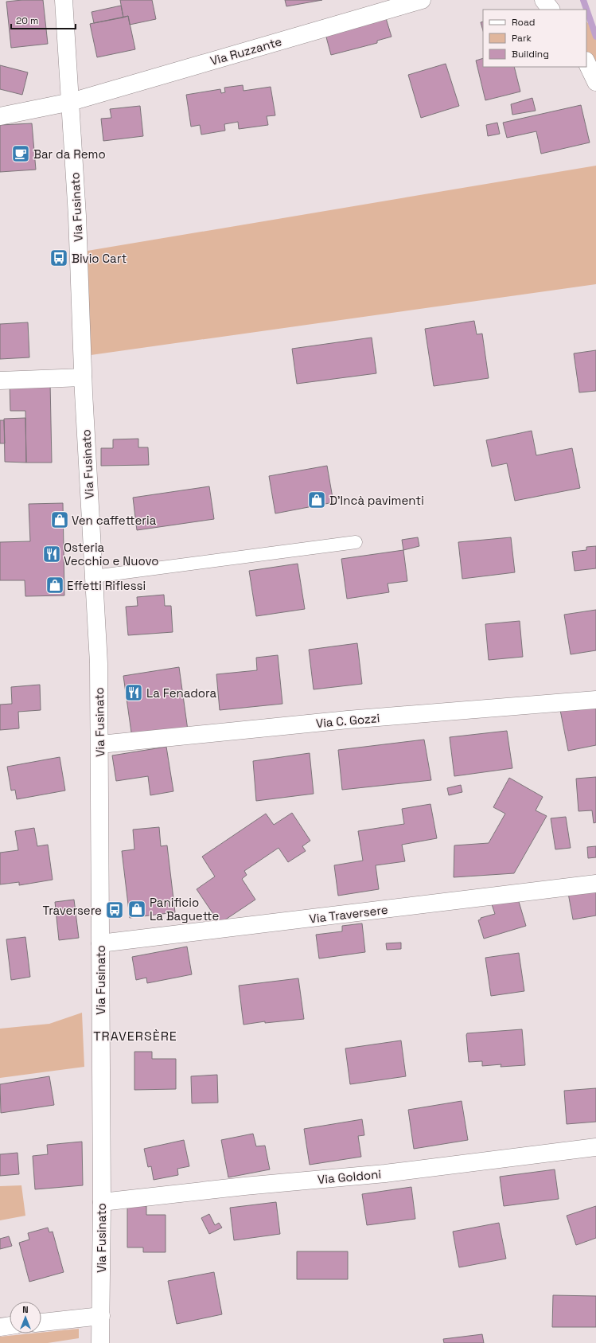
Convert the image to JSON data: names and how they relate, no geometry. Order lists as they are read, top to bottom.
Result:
{
  "streets": {
    "street": [
      "Via Ruzzante",
      "Via Fusinato",
      "Via C. Gozzi",
      "Via Traversere",
      "Via Goldoni"
    ]
  },
  "crossings": [
    ["Via Ruzzante", "Via Fusinato"],
    ["Via Fusinato", "Via C. Gozzi"],
    ["Via Fusinato", "Via Traversere"],
    ["Via Fusinato", "Via Goldoni"]
  ],
  "districts": ["TRAVERSÈRE"],
  "places": {
    "cafe": ["Bar da Remo"],
    "bus stop": ["Bivio Cart", "Traversere"],
    "shop": [
      "D'Incà pavimenti",
      "Ven caffetteria",
      "Effetti Riflessi",
      "Panificio La Baguette"
    ],
    "restaurant": ["Osteria Vecchio e Nuovo", "La Fenadora"]
  },
  "legend": ["Road", "Park", "Building"],
  "scale_bar": "20 m",
  "north": "top"
}
